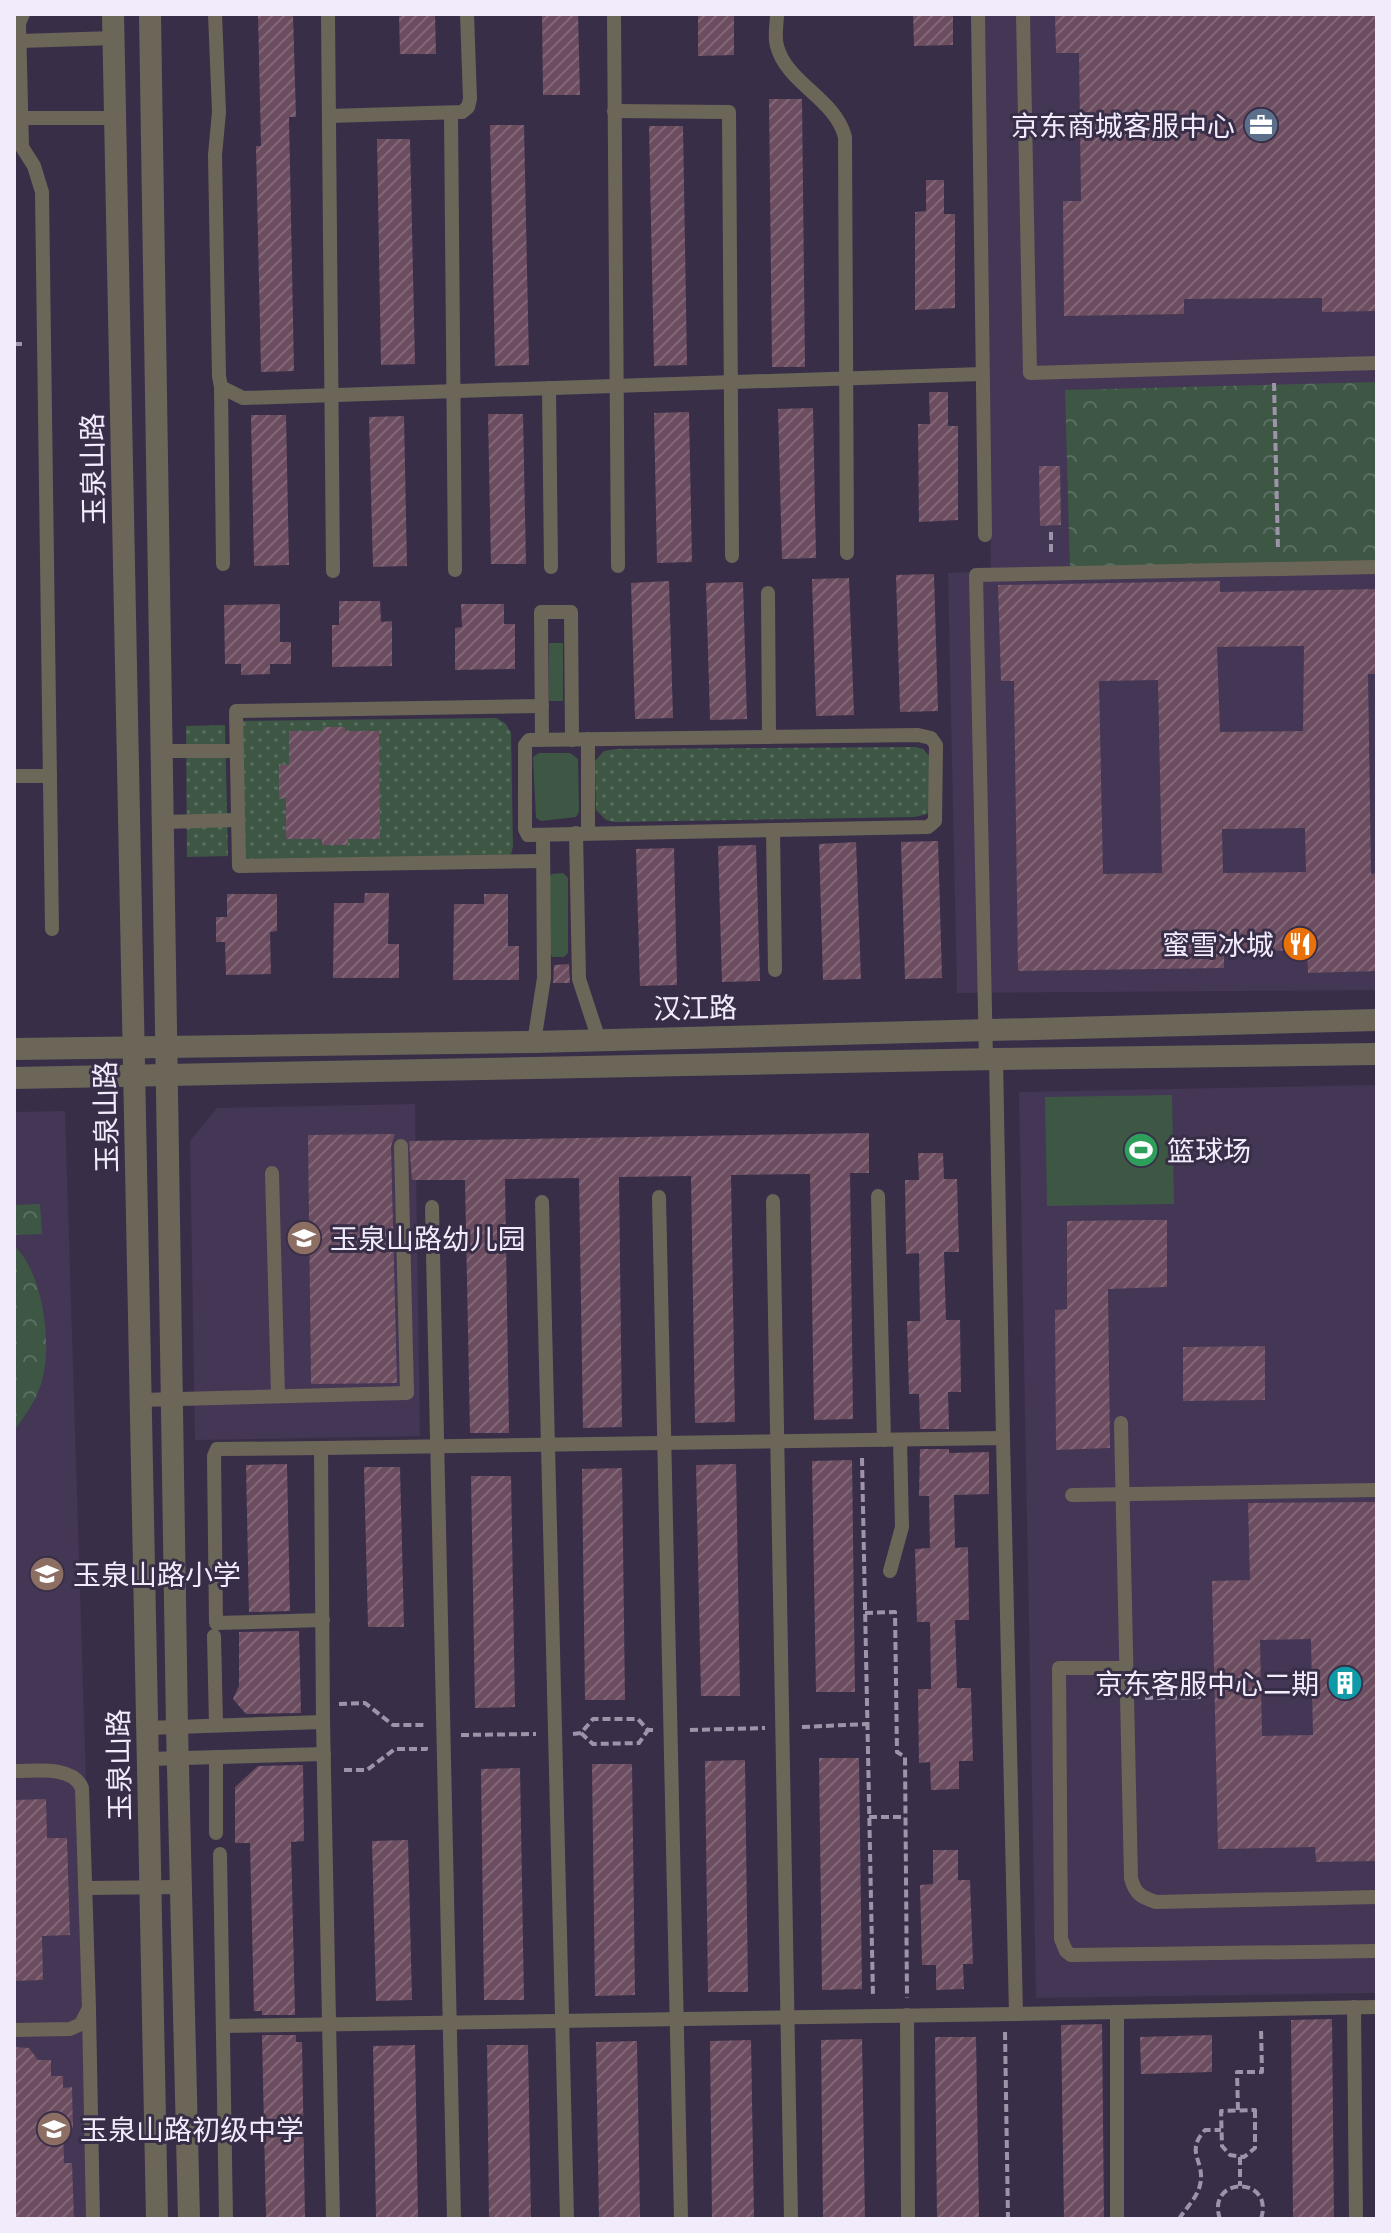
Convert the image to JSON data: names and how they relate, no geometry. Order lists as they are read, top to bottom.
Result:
{
  "streets": {
    "street": ["玉泉山路", "汉江路"]
  },
  "crossings": [
    ["玉泉山路", "汉江路"]
  ],
  "places": {
    "office": ["京东商城客服中心"],
    "restaurant": ["蜜雪冰城"],
    "sports": ["篮球场"],
    "school or university": ["玉泉山路幼儿园", "玉泉山路小学", "玉泉山路初级中学"],
    "building": ["京东客服中心二期"]
  }
}
